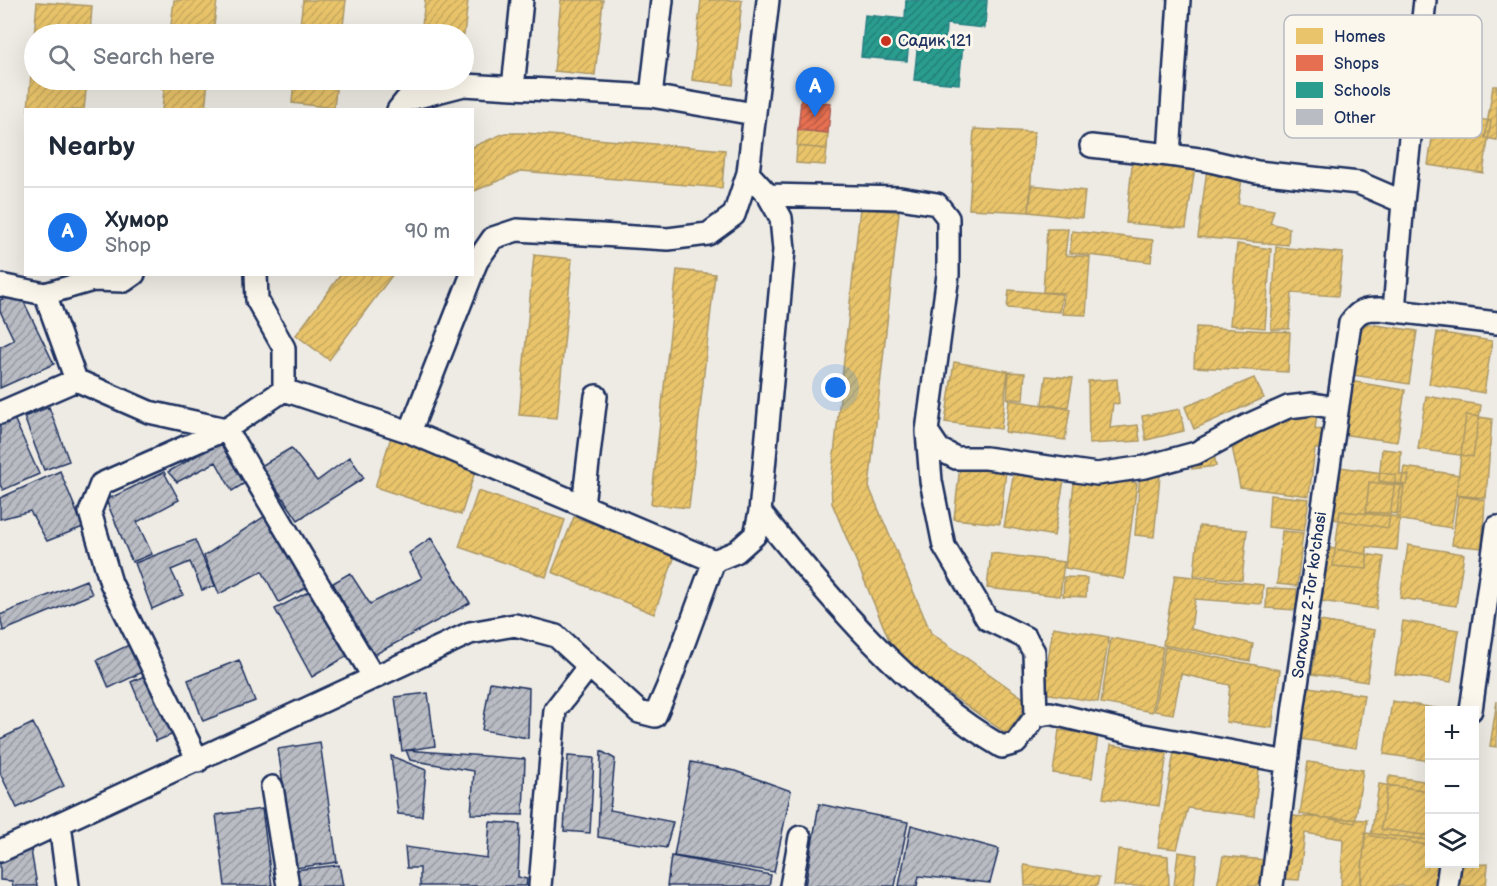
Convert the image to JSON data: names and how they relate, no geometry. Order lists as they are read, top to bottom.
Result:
{
  "streets": {
    "street": ["Sarxovuz 2-Tor ko'chasi"]
  },
  "places": ["Садик 121"],
  "legend": [
    "Homes",
    "Shops",
    "Schools",
    "Other"
  ],
  "page": {
    "search": "Search here",
    "pins": "A",
    "heading": "Nearby",
    "list": [
      {
        "mark": "A",
        "name": "Хумор",
        "note": "Shop",
        "value": "90 m"
      }
    ],
    "map_buttons": ["+", "−"]
  }
}
